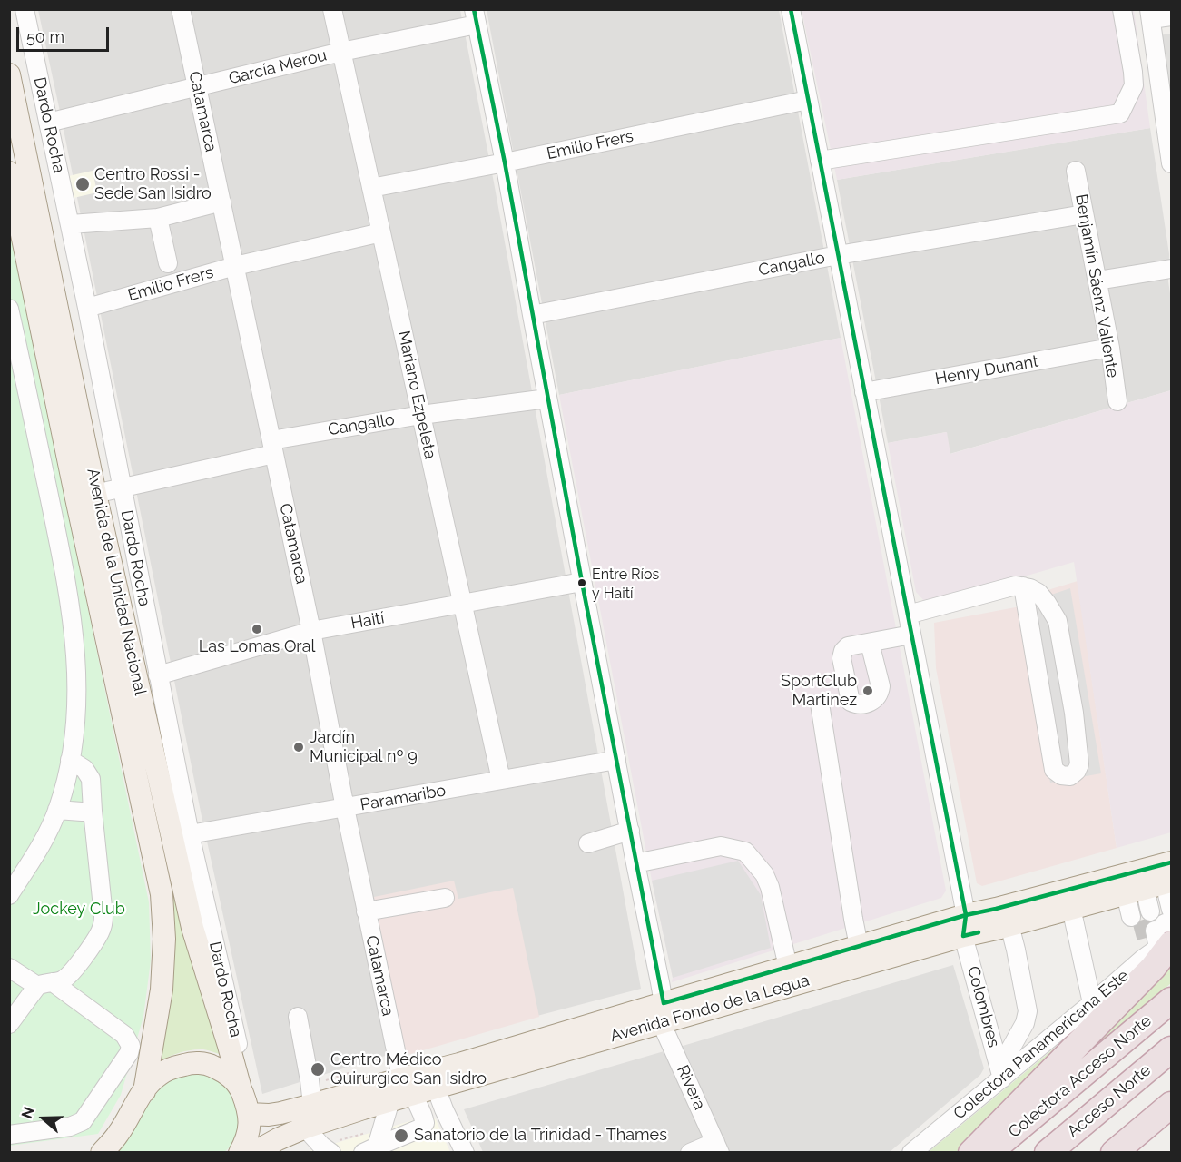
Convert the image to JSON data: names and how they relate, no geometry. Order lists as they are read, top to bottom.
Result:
{
  "streets": {
    "highway": ["Colectora Acceso Norte", "Acceso Norte"],
    "main road": ["Avenida de la Unidad Nacional", "Avenida Fondo de la Legua"],
    "street": [
      "García Merou",
      "Catamarca",
      "Dardo Rocha",
      "Emilio Frers",
      "Cangallo",
      "Benjamín Sáenz Valiente",
      "Henry Dunant",
      "Mariano Ezpeleta",
      "Haití",
      "Paramaribo",
      "Colombres",
      "Colectora Panamericana Este",
      "Rivera"
    ]
  },
  "crossings": [
    ["García Merou", "Catamarca"],
    ["García Merou", "Dardo Rocha"],
    ["García Merou", "Mariano Ezpeleta"],
    ["García Merou", "Rivera"],
    ["Catamarca", "Emilio Frers"],
    ["Catamarca", "Cangallo"],
    ["Catamarca", "Haití"],
    ["Catamarca", "Paramaribo"],
    ["Catamarca", "Avenida Fondo de la Legua"],
    ["Dardo Rocha", "Emilio Frers"],
    ["Dardo Rocha", "Cangallo"],
    ["Dardo Rocha", "Avenida de la Unidad Nacional"],
    ["Dardo Rocha", "Haití"],
    ["Dardo Rocha", "Paramaribo"],
    ["Dardo Rocha", "Avenida Fondo de la Legua"],
    ["Emilio Frers", "Mariano Ezpeleta"],
    ["Emilio Frers", "Colombres"],
    ["Emilio Frers", "Rivera"],
    ["Cangallo", "Benjamín Sáenz Valiente"],
    ["Cangallo", "Mariano Ezpeleta"],
    ["Cangallo", "Avenida de la Unidad Nacional"],
    ["Cangallo", "Colombres"],
    ["Cangallo", "Rivera"],
    ["Benjamín Sáenz Valiente", "Henry Dunant"],
    ["Henry Dunant", "Colombres"],
    ["Mariano Ezpeleta", "Haití"],
    ["Mariano Ezpeleta", "Paramaribo"],
    ["Avenida de la Unidad Nacional", "Avenida Fondo de la Legua"],
    ["Haití", "Rivera"],
    ["Paramaribo", "Rivera"],
    ["Colombres", "Avenida Fondo de la Legua"],
    ["Colombres", "Colectora Panamericana Este"],
    ["Avenida Fondo de la Legua", "Rivera"]
  ],
  "parks": ["Jockey Club"],
  "places": [
    "Centro Rossi - Sede San Isidro",
    "Entre Ríos y Haití",
    "Las Lomas Oral",
    "SportClub Martinez",
    "Jardín Municipal nº 9",
    "Centro Médico Quirurgico San Isidro",
    "Sanatorio de la Trinidad - Thames"
  ],
  "scale_bar": "50 m",
  "north": "left"
}
